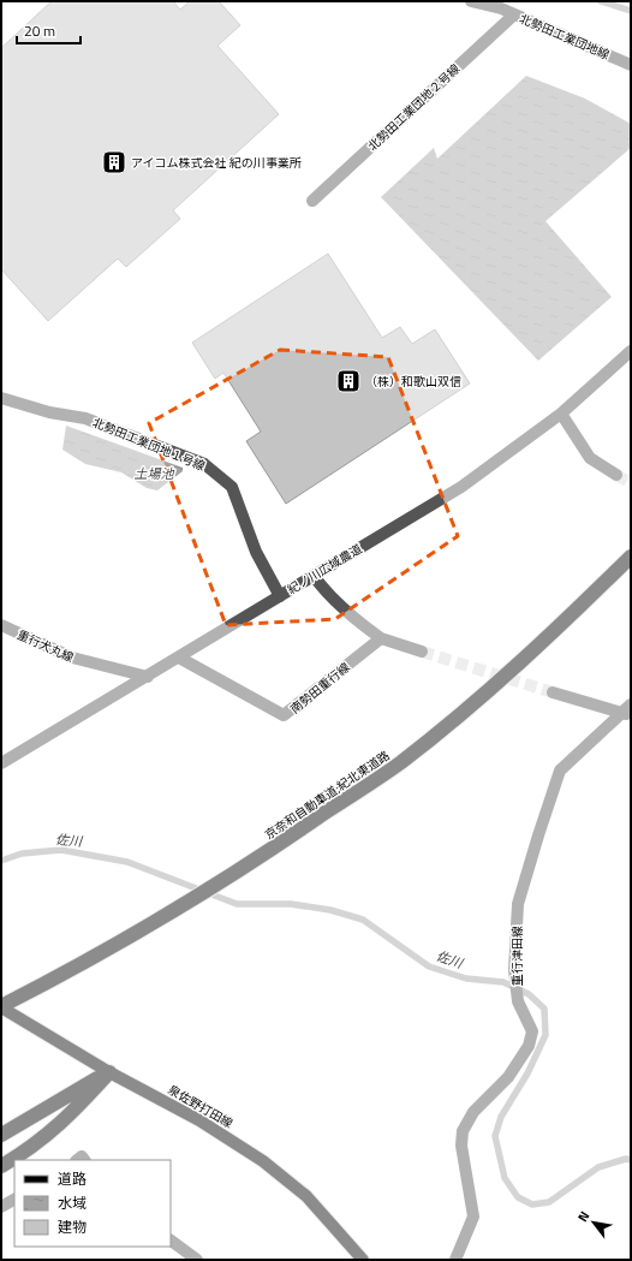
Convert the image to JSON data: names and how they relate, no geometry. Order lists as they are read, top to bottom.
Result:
{
  "streets": {
    "highway": ["京奈和自動車道;紀北東道路"],
    "main road": ["泉佐野打田線"],
    "street": [
      "北勢田工業団地線",
      "北勢田工業団地２号線",
      "北勢田工業団地１号線",
      "紀ノ川広域農道",
      "重行犬丸線",
      "南勢田重行線",
      "重行津田線"
    ]
  },
  "crossings": [
    ["北勢田工業団地線", "北勢田工業団地２号線"],
    ["北勢田工業団地１号線", "紀ノ川広域農道"],
    ["紀ノ川広域農道", "重行犬丸線"],
    ["紀ノ川広域農道", "南勢田重行線"],
    ["京奈和自動車道;紀北東道路", "泉佐野打田線"]
  ],
  "water": ["土場池", "佐川"],
  "places": {
    "building": ["アイコム株式会社 紀の川事業所", "（株）和歌山双信"]
  },
  "legend": ["道路", "水域", "建物"],
  "scale_bar": "20 m",
  "north": "top left"
}
